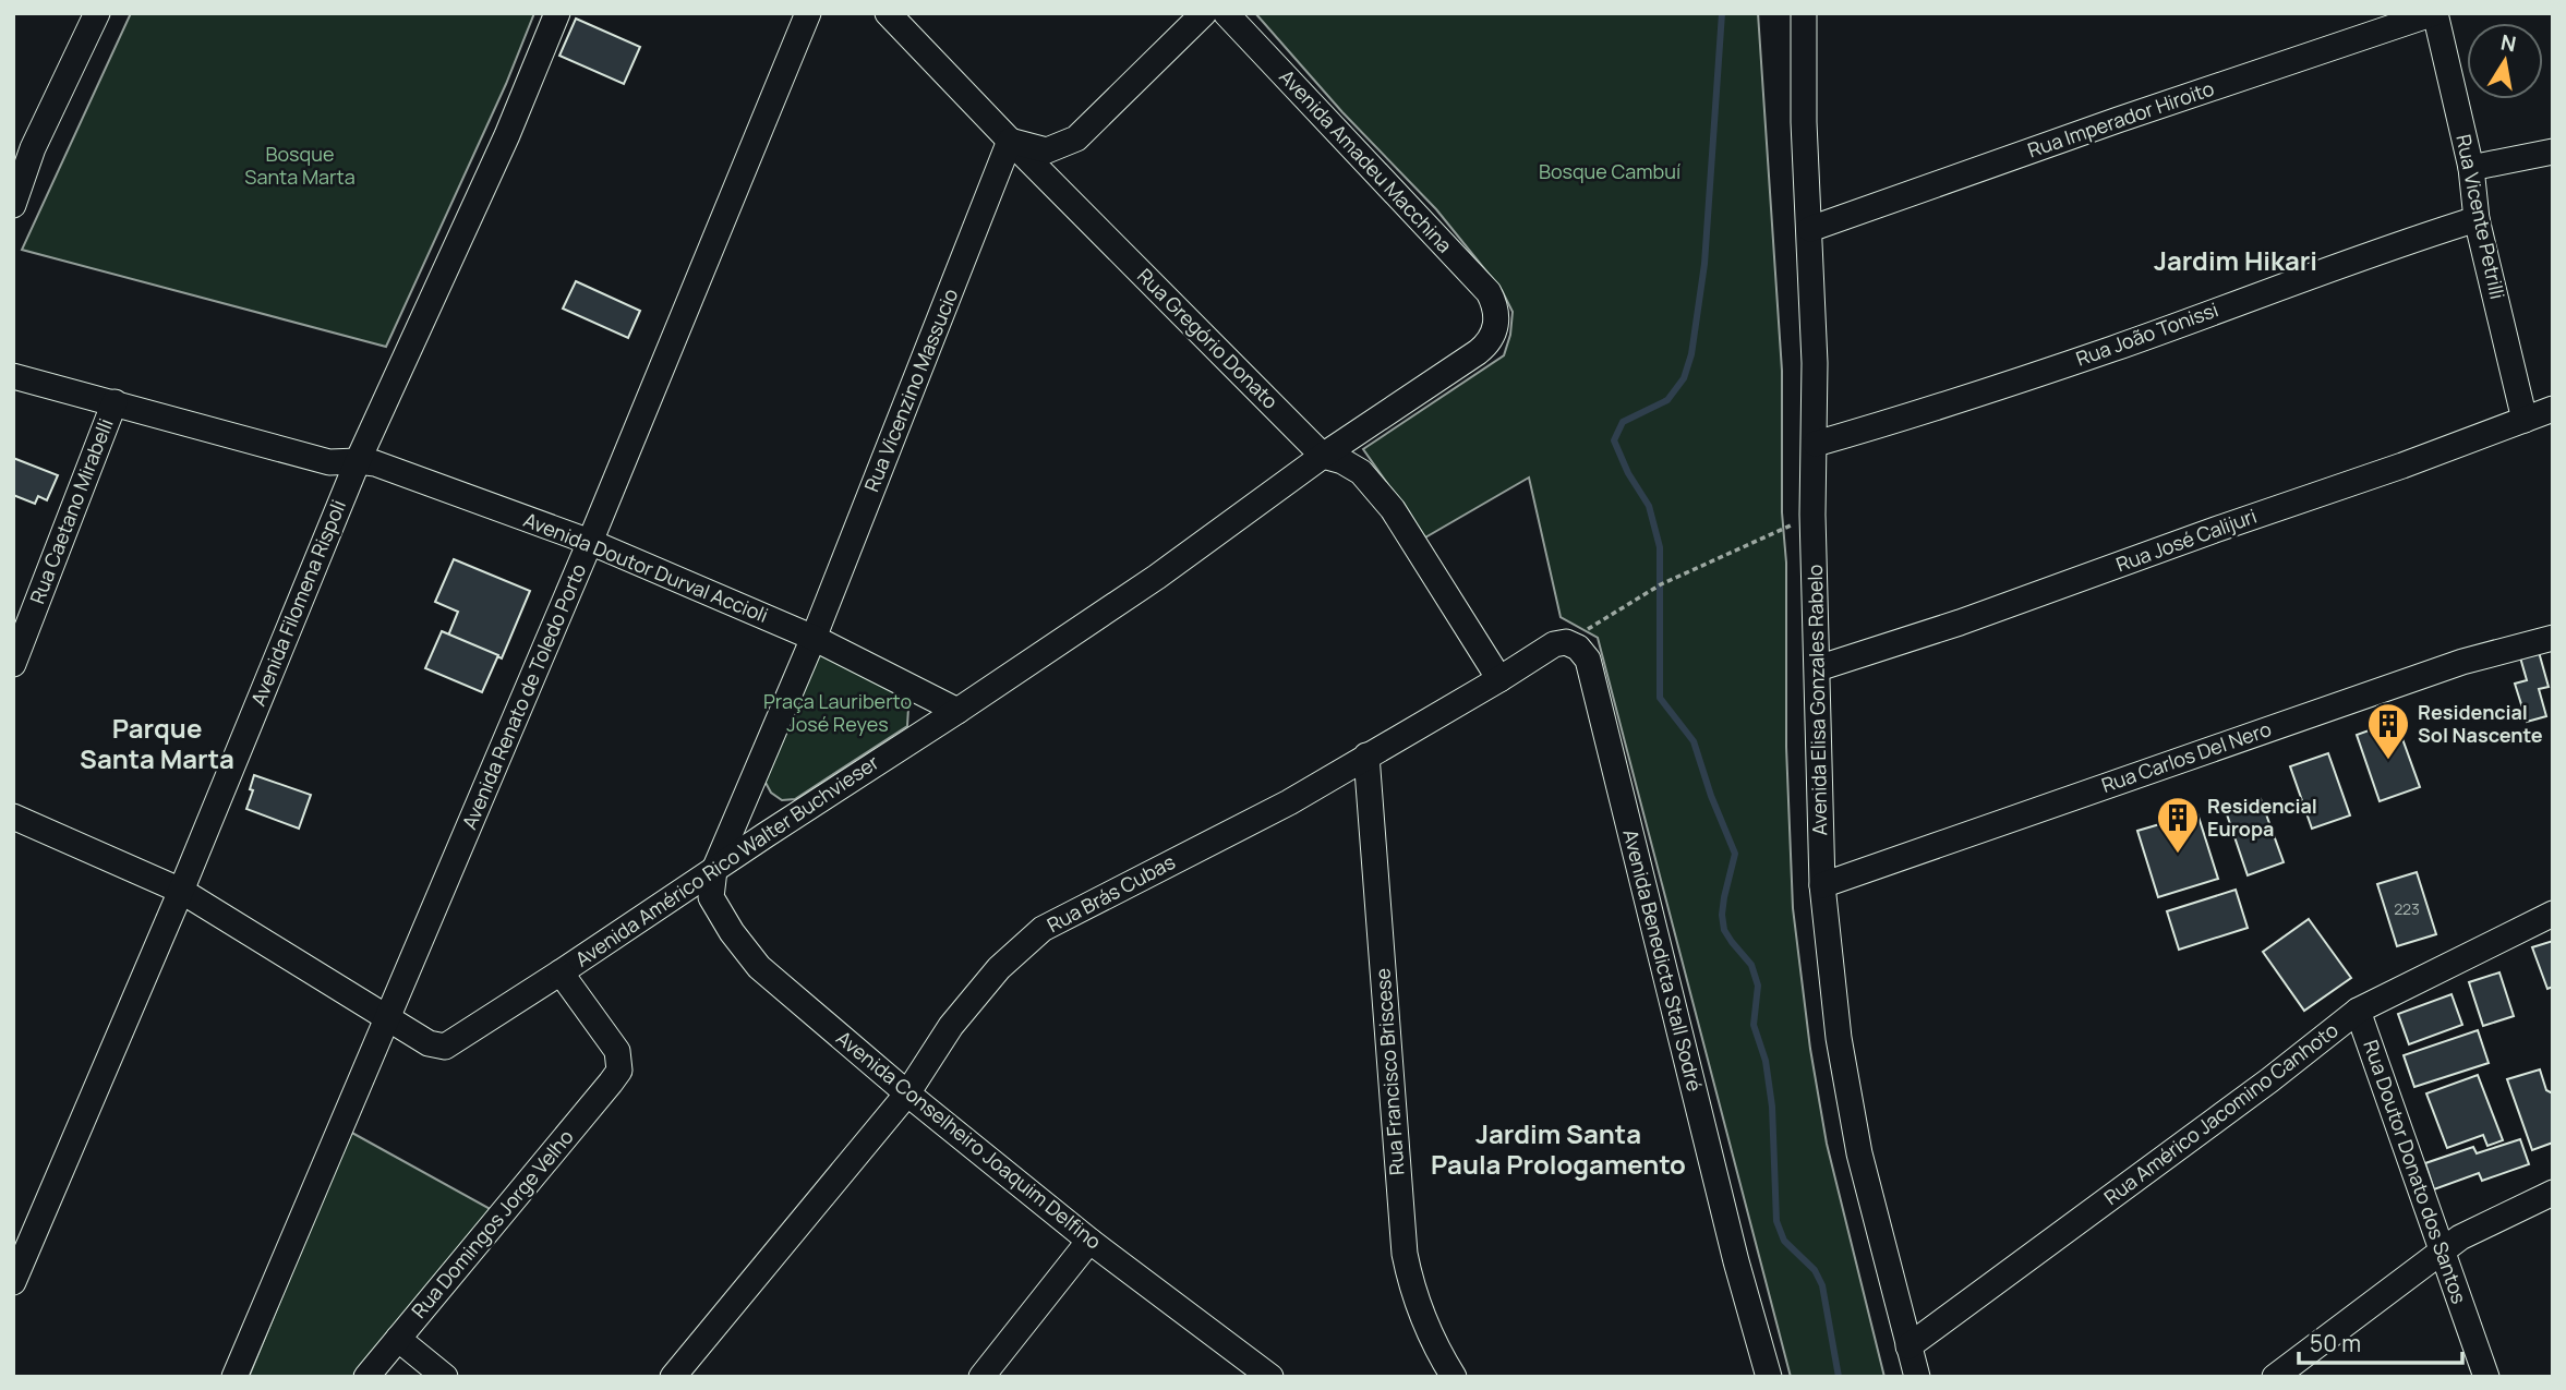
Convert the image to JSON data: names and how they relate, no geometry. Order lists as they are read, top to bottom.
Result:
{
  "streets": {
    "street": [
      "Rua Imperador Hiroito",
      "Avenida Amadeu Macchina",
      "Rua Vicente Petrilli",
      "Rua João Tonissi",
      "Rua Gregório Donato",
      "Rua Vicenzino Massucio",
      "Rua Caetano Mirabelli",
      "Rua José Calijuri",
      "Avenida Doutor Durval Accioli",
      "Avenida Filomena Rispoli",
      "Avenida Renato de Toledo Porto",
      "Avenida Elisa Gonzales Rabelo",
      "Rua Carlos Del Nero",
      "Avenida Américo Rico Walter Buchvieser",
      "Rua Brás Cubas",
      "Avenida Benedicta Stall Sodré",
      "Rua Francisco Briscese",
      "Rua Américo Jacomino Canhoto",
      "Avenida Conselheiro Joaquim Delfino",
      "Rua Doutor Donato dos Santos",
      "Rua Domingos Jorge Velho"
    ]
  },
  "crossings": [
    ["Rua Imperador Hiroito", "Rua Vicente Petrilli"],
    ["Rua Imperador Hiroito", "Avenida Elisa Gonzales Rabelo"],
    ["Avenida Amadeu Macchina", "Avenida Américo Rico Walter Buchvieser"],
    ["Rua Vicente Petrilli", "Rua João Tonissi"],
    ["Rua Vicente Petrilli", "Rua José Calijuri"],
    ["Rua João Tonissi", "Avenida Elisa Gonzales Rabelo"],
    ["Rua Gregório Donato", "Rua Vicenzino Massucio"],
    ["Rua Gregório Donato", "Avenida Américo Rico Walter Buchvieser"],
    ["Rua Gregório Donato", "Rua Brás Cubas"],
    ["Rua Vicenzino Massucio", "Avenida Doutor Durval Accioli"],
    ["Rua Vicenzino Massucio", "Avenida Américo Rico Walter Buchvieser"],
    ["Rua Vicenzino Massucio", "Avenida Conselheiro Joaquim Delfino"],
    ["Rua Caetano Mirabelli", "Avenida Doutor Durval Accioli"],
    ["Rua José Calijuri", "Avenida Elisa Gonzales Rabelo"],
    ["Avenida Doutor Durval Accioli", "Avenida Filomena Rispoli"],
    ["Avenida Doutor Durval Accioli", "Avenida Renato de Toledo Porto"],
    ["Avenida Doutor Durval Accioli", "Avenida Américo Rico Walter Buchvieser"],
    ["Avenida Renato de Toledo Porto", "Avenida Américo Rico Walter Buchvieser"],
    ["Avenida Elisa Gonzales Rabelo", "Rua Carlos Del Nero"],
    ["Avenida Elisa Gonzales Rabelo", "Rua Américo Jacomino Canhoto"],
    ["Avenida Américo Rico Walter Buchvieser", "Avenida Conselheiro Joaquim Delfino"],
    ["Avenida Américo Rico Walter Buchvieser", "Rua Domingos Jorge Velho"],
    ["Rua Brás Cubas", "Avenida Benedicta Stall Sodré"],
    ["Rua Brás Cubas", "Rua Francisco Briscese"],
    ["Rua Brás Cubas", "Avenida Conselheiro Joaquim Delfino"],
    ["Rua Américo Jacomino Canhoto", "Rua Doutor Donato dos Santos"]
  ],
  "districts": ["Jardim Hikari", "Parque Santa Marta", "Jardim Santa Paula Prologamento"],
  "parks": ["Bosque Santa Marta", "Bosque Cambuí", "Praça Lauriberto José Reyes"],
  "places": {
    "building": ["Residencial Sol Nascente", "Residencial Europa"]
  },
  "house_numbers": ["223"],
  "scale_bar": "50 m",
  "north": "top"
}
